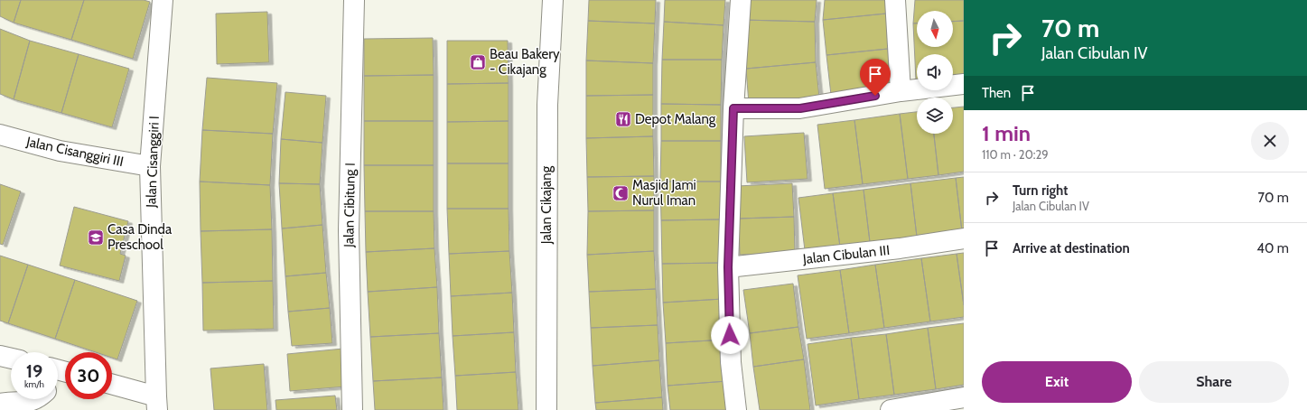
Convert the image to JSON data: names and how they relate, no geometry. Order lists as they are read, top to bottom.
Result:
{
  "streets": {
    "street": [
      "Jalan Cisanggiri III",
      "Jalan Cisanggiri I",
      "Jalan Cibitung I",
      "Jalan Cikajang",
      "Jalan Cibulan III"
    ]
  },
  "crossings": [
    ["Jalan Cisanggiri III", "Jalan Cisanggiri I"]
  ],
  "places": {
    "shop": ["Beau Bakery - Cikajang"],
    "restaurant": ["Depot Malang"],
    "mosque": ["Masjid Jami Nurul Iman"],
    "school or university": ["Casa Dinda Preschool"]
  },
  "north": "bottom",
  "page": {
    "turn": ["70 m", "Jalan Cibulan IV"],
    "then": "Then",
    "heading": ["1 min", "110 m · 20:29"],
    "list": [
      {
        "name": "Turn right",
        "note": "Jalan Cibulan IV",
        "value": "70 m"
      },
      {
        "name": "Arrive at destination",
        "value": "40 m"
      }
    ],
    "speed": "19 km/h",
    "limit": "30",
    "buttons": ["Exit", "Share"]
  }
}
